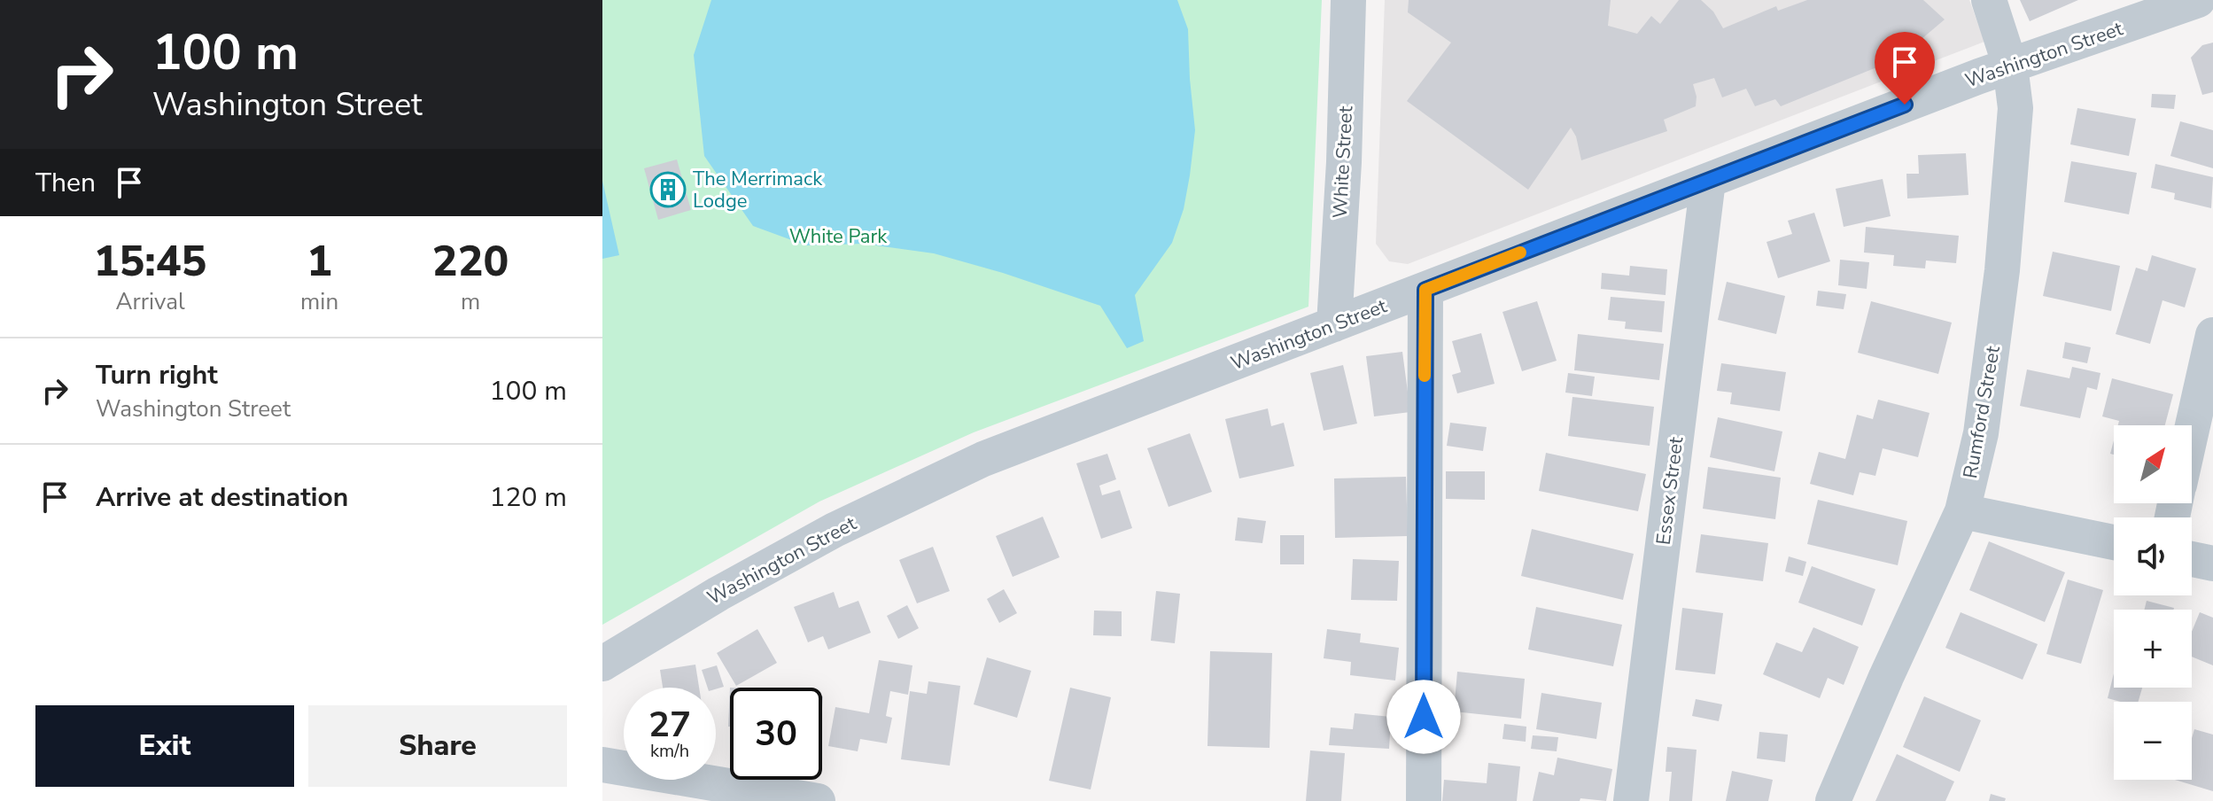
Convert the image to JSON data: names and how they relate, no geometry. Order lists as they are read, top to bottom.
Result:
{
  "streets": {
    "street": [
      "Washington Street",
      "White Street",
      "Rumford Street",
      "Essex Street"
    ]
  },
  "crossings": [
    ["Washington Street", "White Street"],
    ["Washington Street", "Rumford Street"],
    ["Washington Street", "Essex Street"]
  ],
  "parks": ["White Park"],
  "places": {
    "building": ["The Merrimack Lodge"]
  },
  "north": "top right",
  "page": {
    "turn": ["100 m", "Washington Street"],
    "then": "Then",
    "eta": [
      "15:45",
      "Arrival",
      "1",
      "min",
      "220",
      "m"
    ],
    "list": [
      {
        "name": "Turn right",
        "note": "Washington Street",
        "value": "100 m"
      },
      {
        "name": "Arrive at destination",
        "value": "120 m"
      }
    ],
    "map_buttons": ["+", "−"],
    "speed": "27 km/h",
    "limit": "30",
    "buttons": ["Exit", "Share"]
  }
}
